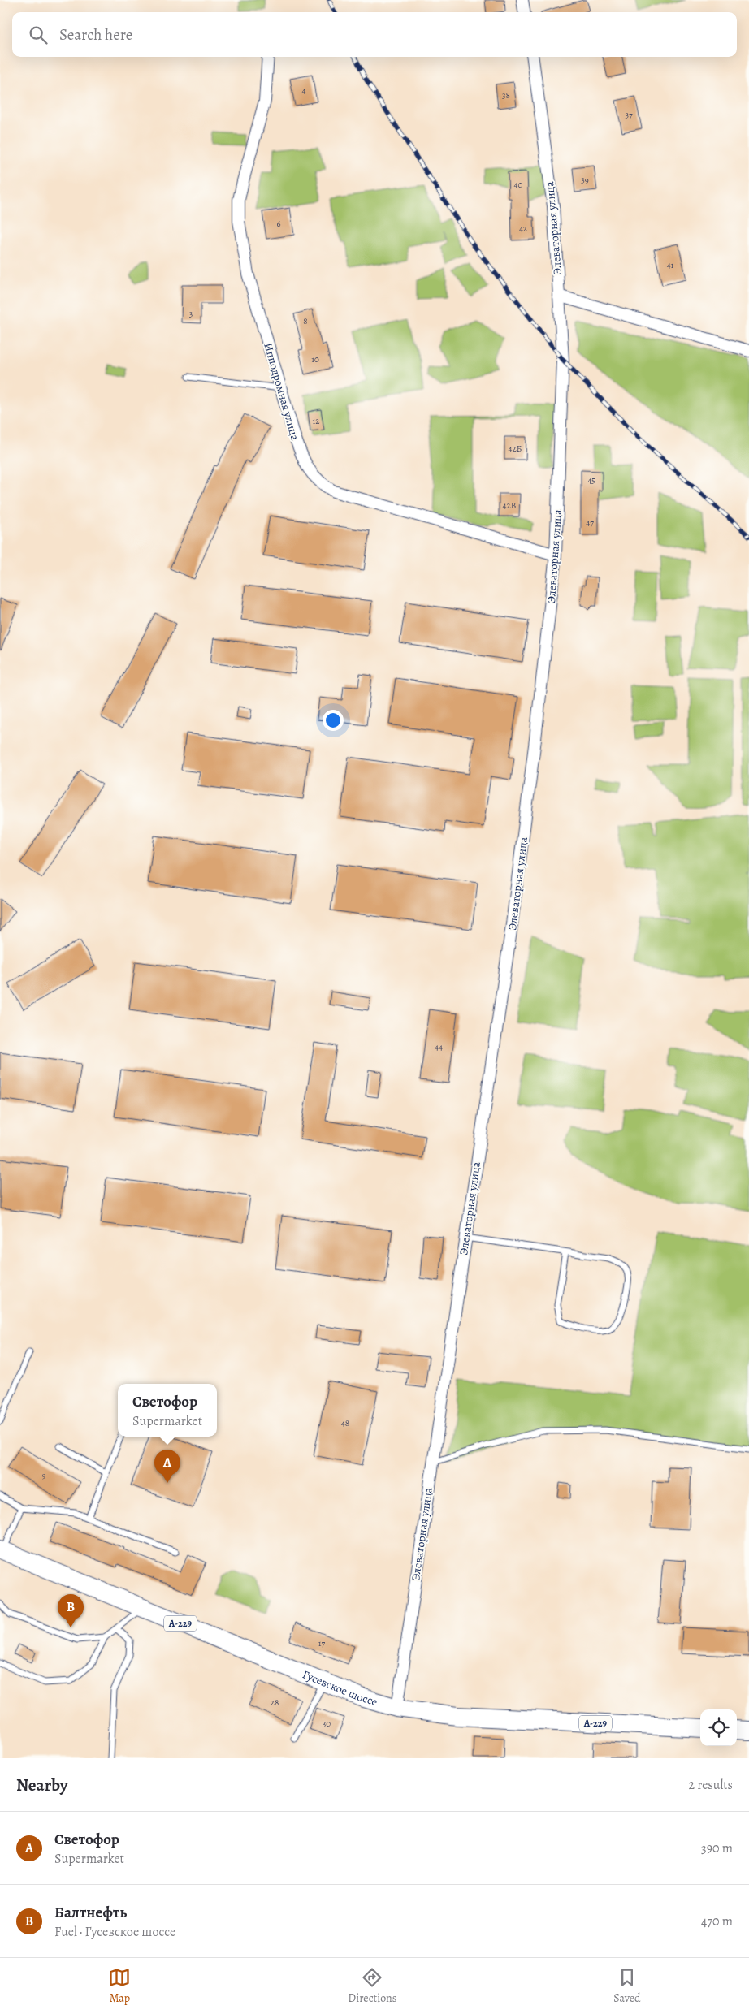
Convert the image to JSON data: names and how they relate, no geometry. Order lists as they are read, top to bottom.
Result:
{
  "streets": {
    "highway": ["А-229", "Гусевское шоссе"],
    "street": ["Элеваторная улица", "Ипподромная улица"]
  },
  "crossings": [
    ["Элеваторная улица", "Ипподромная улица"],
    ["Элеваторная улица", "Гусевское шоссе"]
  ],
  "house_numbers": [
    "4",
    "38",
    "37",
    "39",
    "40",
    "6",
    "42",
    "41",
    "3",
    "8",
    "10",
    "12",
    "42Б",
    "45",
    "42В",
    "47",
    "44",
    "48",
    "9",
    "17",
    "28",
    "30"
  ],
  "page": {
    "search": "Search here",
    "popup": ["Светофор", "Supermarket"],
    "pins": ["A", "B"],
    "heading": ["Nearby", "2 results"],
    "list": [
      {
        "mark": "A",
        "name": "Светофор",
        "note": "Supermarket",
        "value": "390 m"
      },
      {
        "mark": "B",
        "name": "Балтнефть",
        "note": "Fuel · Гусевское шоссе",
        "value": "470 m"
      }
    ],
    "nav": ["Map", "Directions", "Saved"]
  }
}
